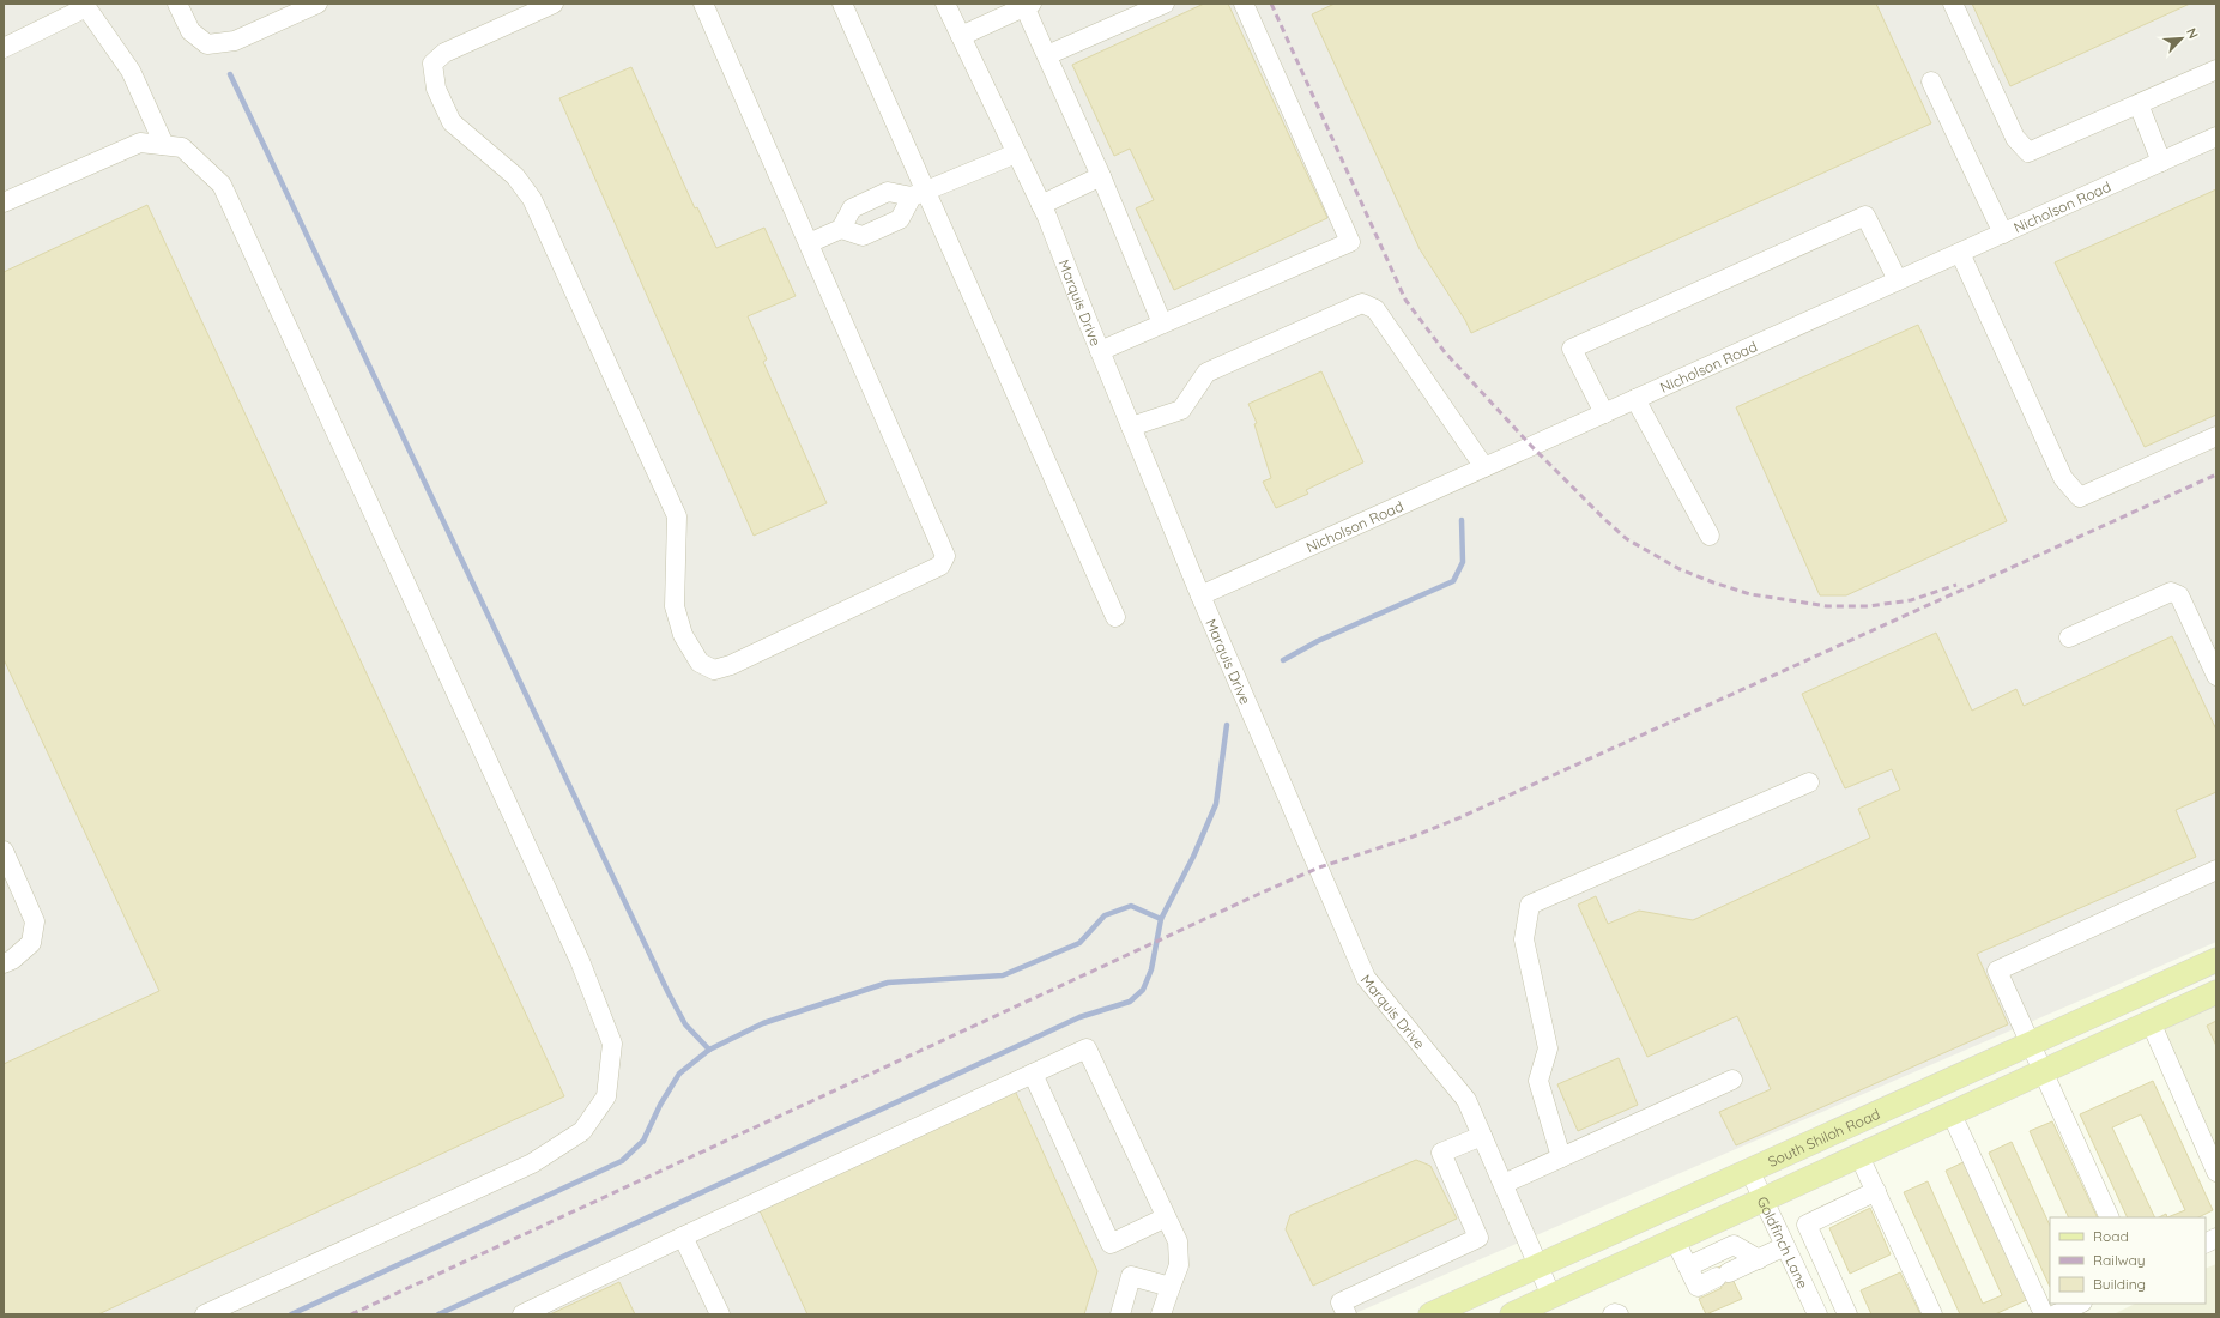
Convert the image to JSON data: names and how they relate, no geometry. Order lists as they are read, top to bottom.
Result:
{
  "streets": {
    "main road": ["South Shiloh Road"],
    "street": ["Nicholson Road", "Marquis Drive", "Goldfinch Lane"]
  },
  "crossings": [
    ["Nicholson Road", "Marquis Drive"],
    ["Marquis Drive", "South Shiloh Road"],
    ["South Shiloh Road", "Goldfinch Lane"]
  ],
  "legend": ["Road", "Railway", "Building"],
  "north": "top right"
}
